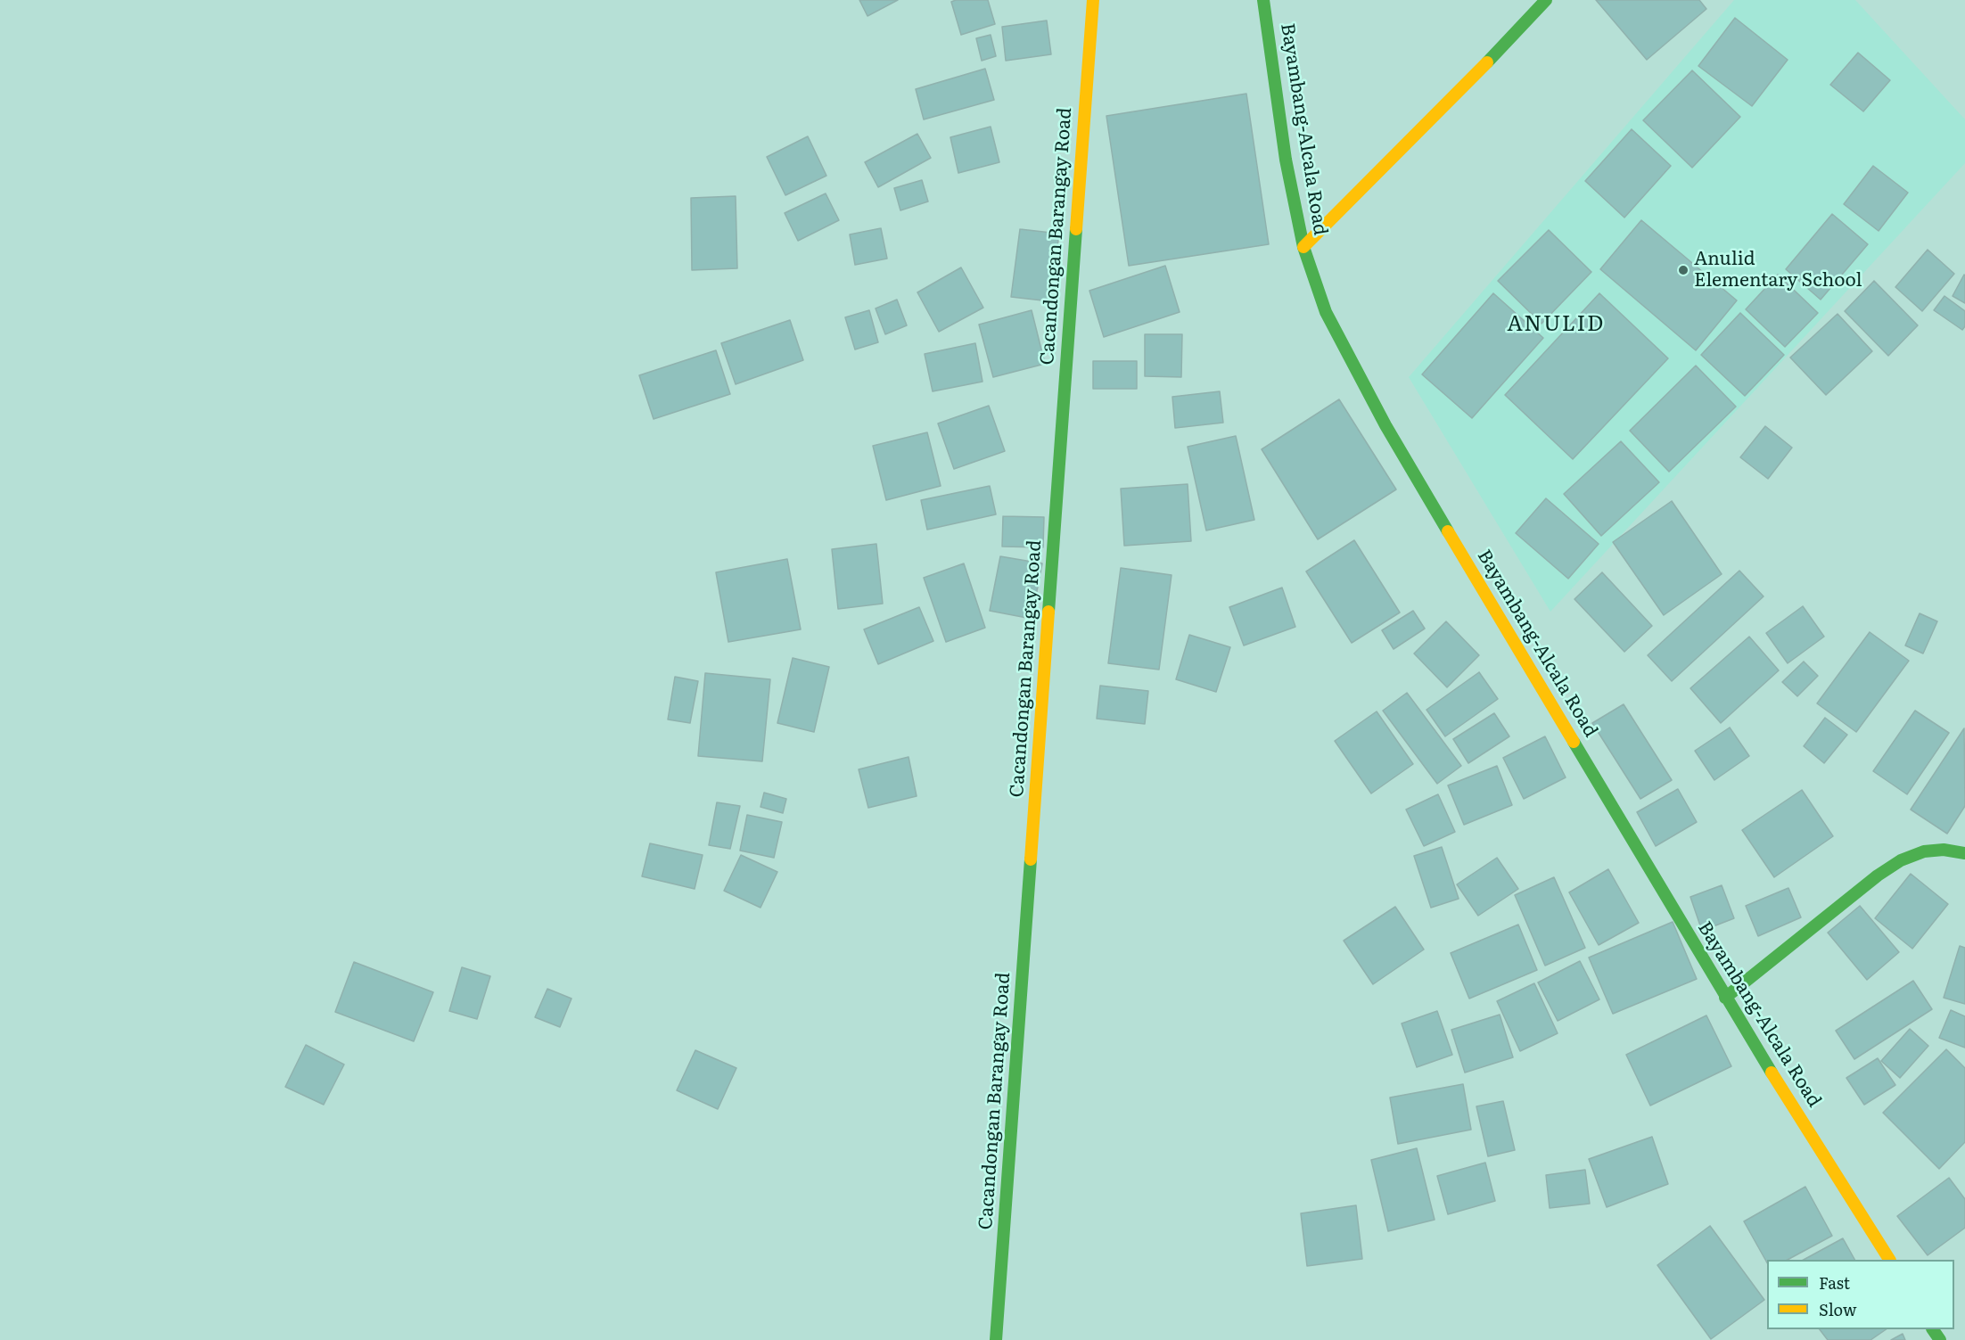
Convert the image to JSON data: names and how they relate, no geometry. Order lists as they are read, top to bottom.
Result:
{
  "streets": {
    "street": ["Bayambang-Alcala Road", "Cacandongan Barangay Road"]
  },
  "districts": ["ANULID"],
  "places": ["Anulid Elementary School"],
  "legend": ["Fast", "Slow"]
}
